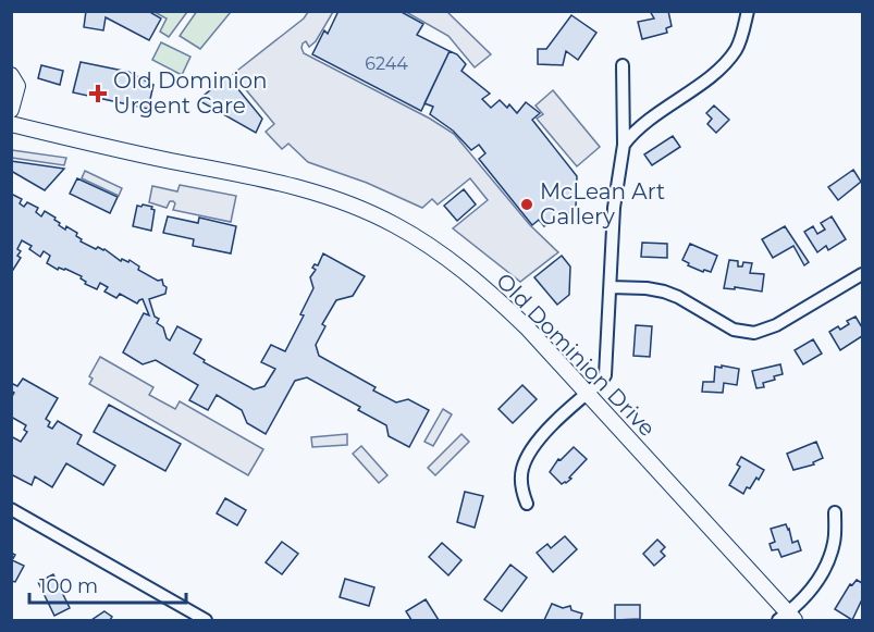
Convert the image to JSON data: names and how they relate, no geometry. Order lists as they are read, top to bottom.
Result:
{
  "streets": {
    "main road": ["Old Dominion Drive"]
  },
  "places": {
    "health": ["Old Dominion Urgent Care"],
    "other": ["McLean Art Gallery"]
  },
  "house_numbers": ["6244"],
  "scale_bar": "100 m"
}
